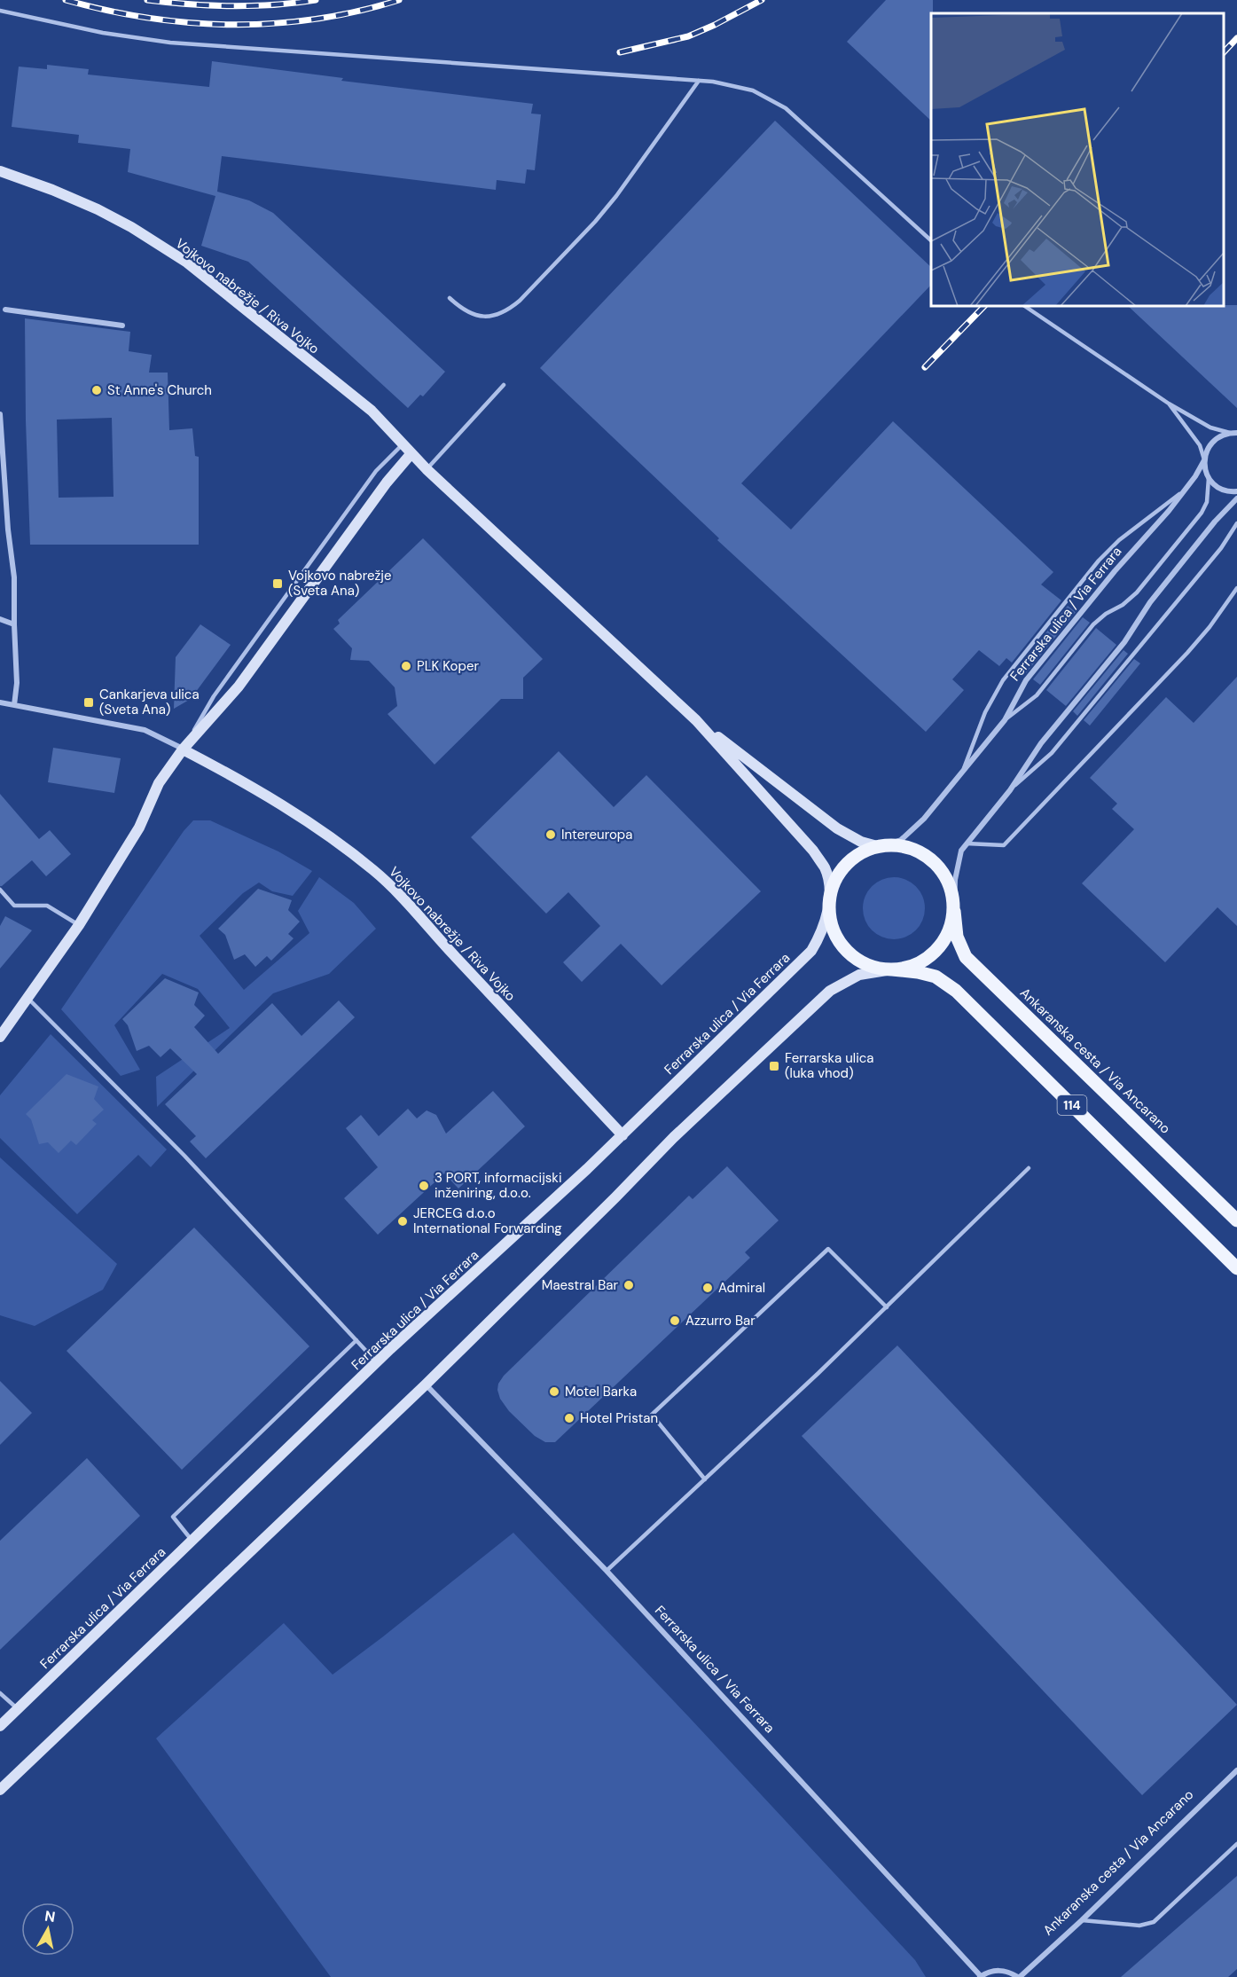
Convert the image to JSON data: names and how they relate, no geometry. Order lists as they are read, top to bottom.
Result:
{
  "streets": {
    "main road": ["Ankaranska cesta / Via Ancarano", "114"],
    "street": ["Vojkovo nabrežje / Riva Vojko", "Ferrarska ulica / Via Ferrara"]
  },
  "crossings": [
    ["Vojkovo nabrežje / Riva Vojko", "Ferrarska ulica / Via Ferrara"],
    ["Ferrarska ulica / Via Ferrara", "Ankaranska cesta / Via Ancarano"],
    ["Ferrarska ulica / Via Ferrara", "114"],
    ["Ankaranska cesta / Via Ancarano", "114"]
  ],
  "places": {
    "other": [
      "St Anne's Church",
      "PLK Koper",
      "Intereuropa",
      "3 PORT, informacijski inženiring, d.o.o.",
      "JERCEG d.o.o International Forwarding",
      "Maestral Bar",
      "Admiral",
      "Azzurro Bar",
      "Motel Barka",
      "Hotel Pristan"
    ],
    "transit": ["Vojkovo nabrežje (Sveta Ana)", "Cankarjeva ulica (Sveta Ana)", "Ferrarska ulica (luka vhod)"]
  },
  "north": "top"
}
